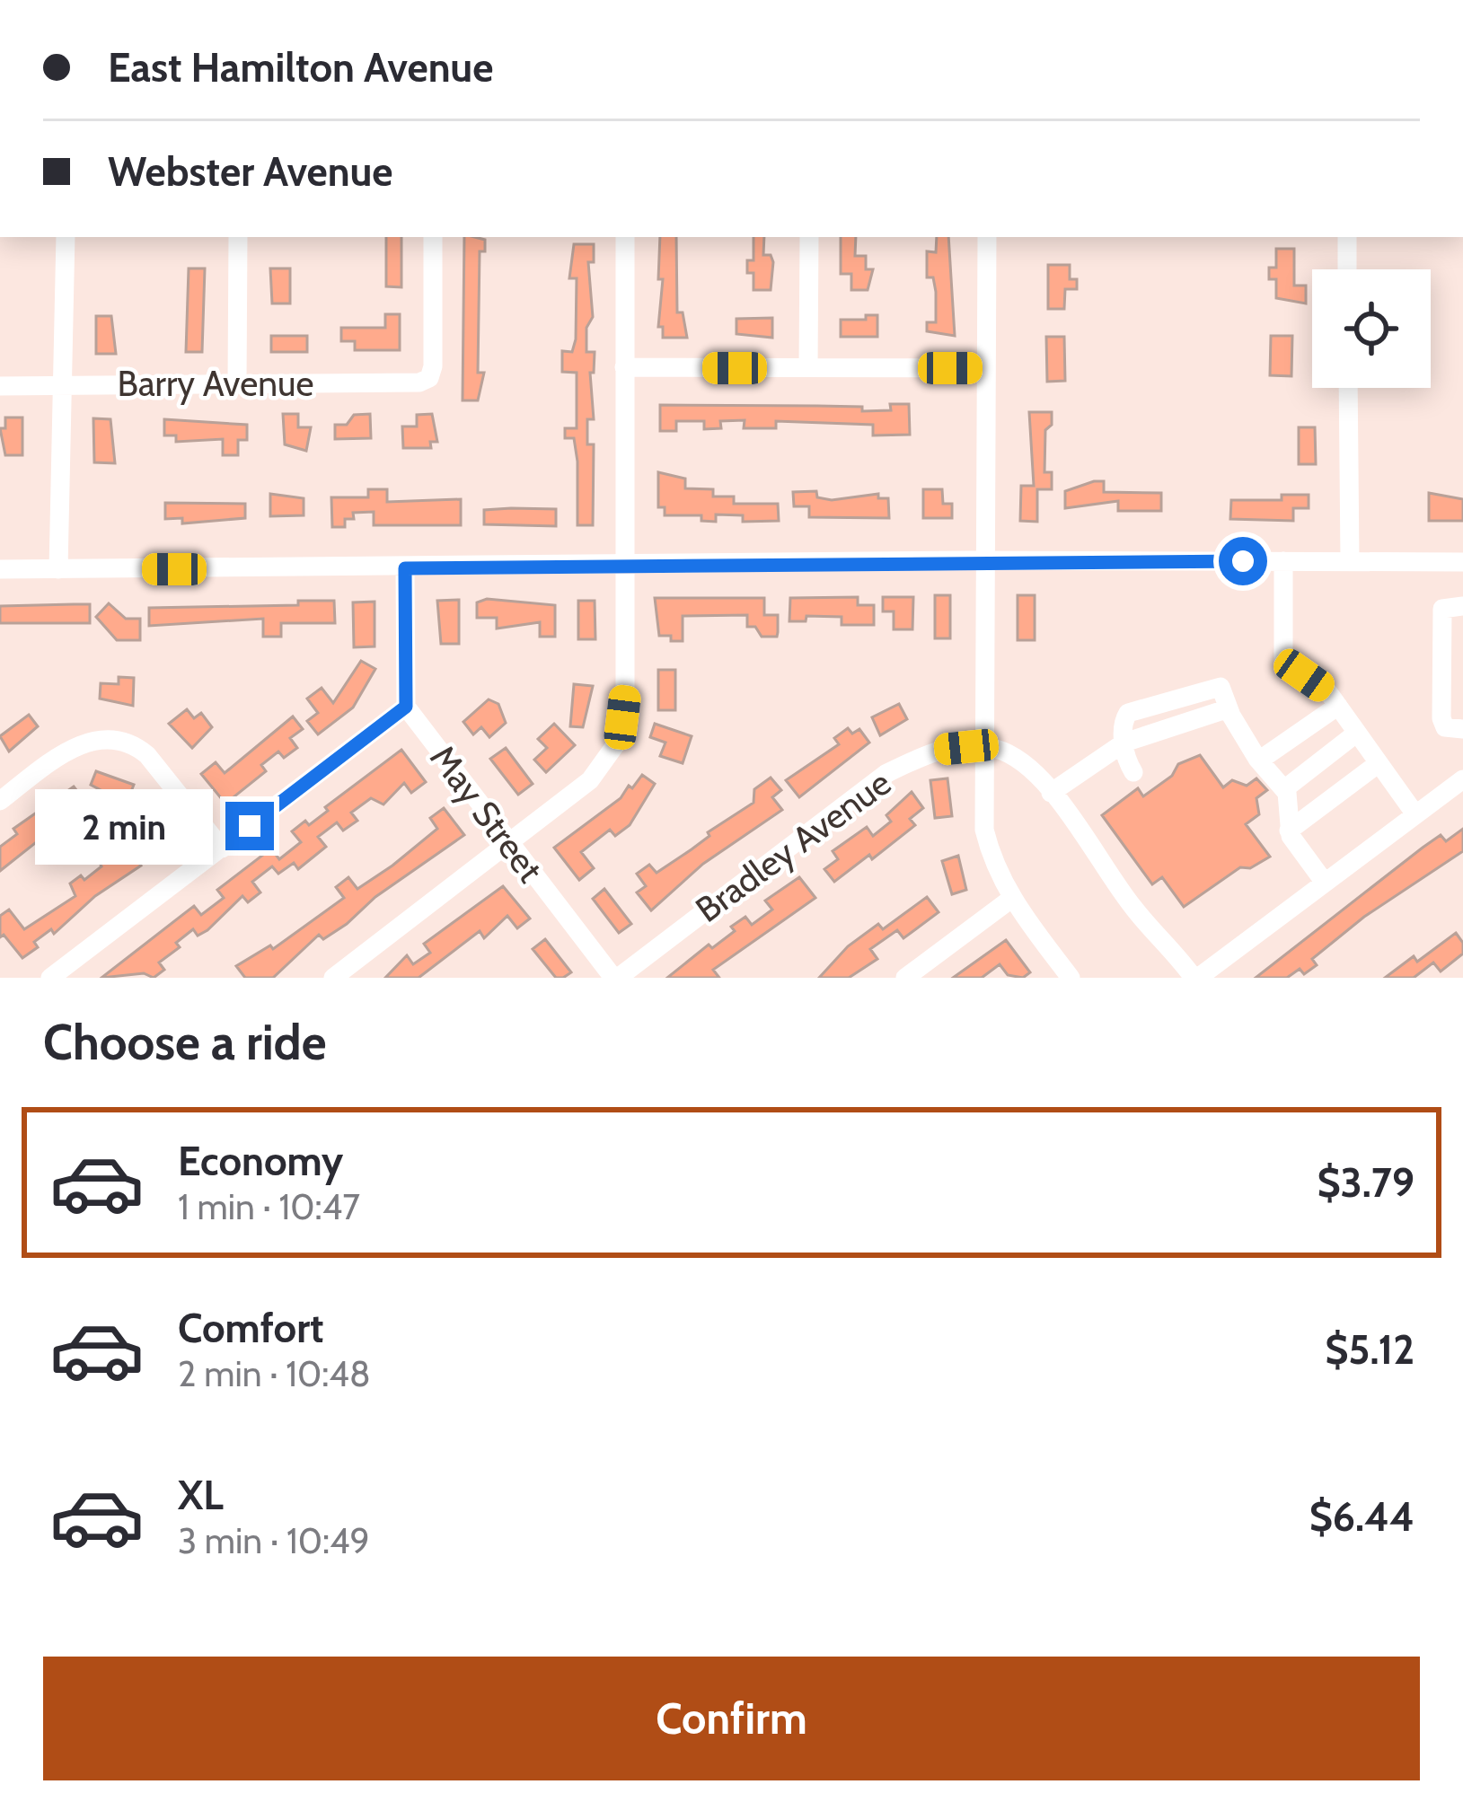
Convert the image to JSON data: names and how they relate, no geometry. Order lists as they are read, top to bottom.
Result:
{
  "streets": {
    "street": ["Barry Avenue", "May Street", "Bradley Avenue"]
  },
  "crossings": [
    ["May Street", "Bradley Avenue"]
  ],
  "page": {
    "banner": ["East Hamilton Avenue", "Webster Avenue"],
    "bubble": "2 min",
    "heading": "Choose a ride",
    "list": [
      {
        "name": "Economy",
        "note": "1 min · 10:47",
        "value": "$3.79"
      },
      {
        "name": "Comfort",
        "note": "2 min · 10:48",
        "value": "$5.12"
      },
      {
        "name": "XL",
        "note": "3 min · 10:49",
        "value": "$6.44"
      }
    ],
    "buttons": "Confirm"
  }
}
